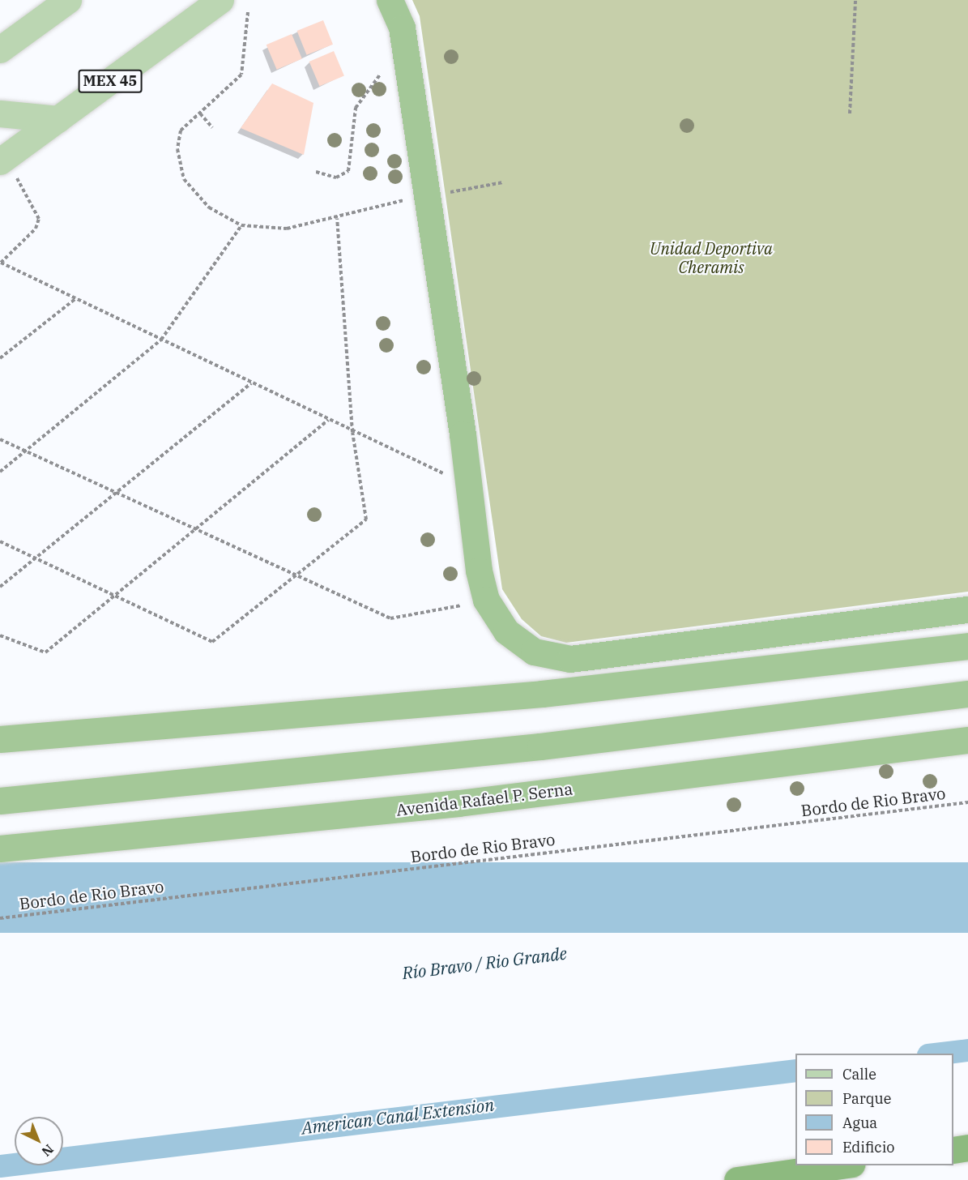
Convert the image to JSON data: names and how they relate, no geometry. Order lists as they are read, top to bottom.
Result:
{
  "streets": {
    "highway": ["Avenida Rafael P. Serna"],
    "main road": ["MEX 45"],
    "path": ["Bordo de Rio Bravo"]
  },
  "water": ["Río Bravo / Rio Grande", "American Canal Extension"],
  "parks": ["Unidad Deportiva Cheramis"],
  "legend": [
    "Calle",
    "Parque",
    "Agua",
    "Edificio"
  ],
  "north": "bottom right"
}
